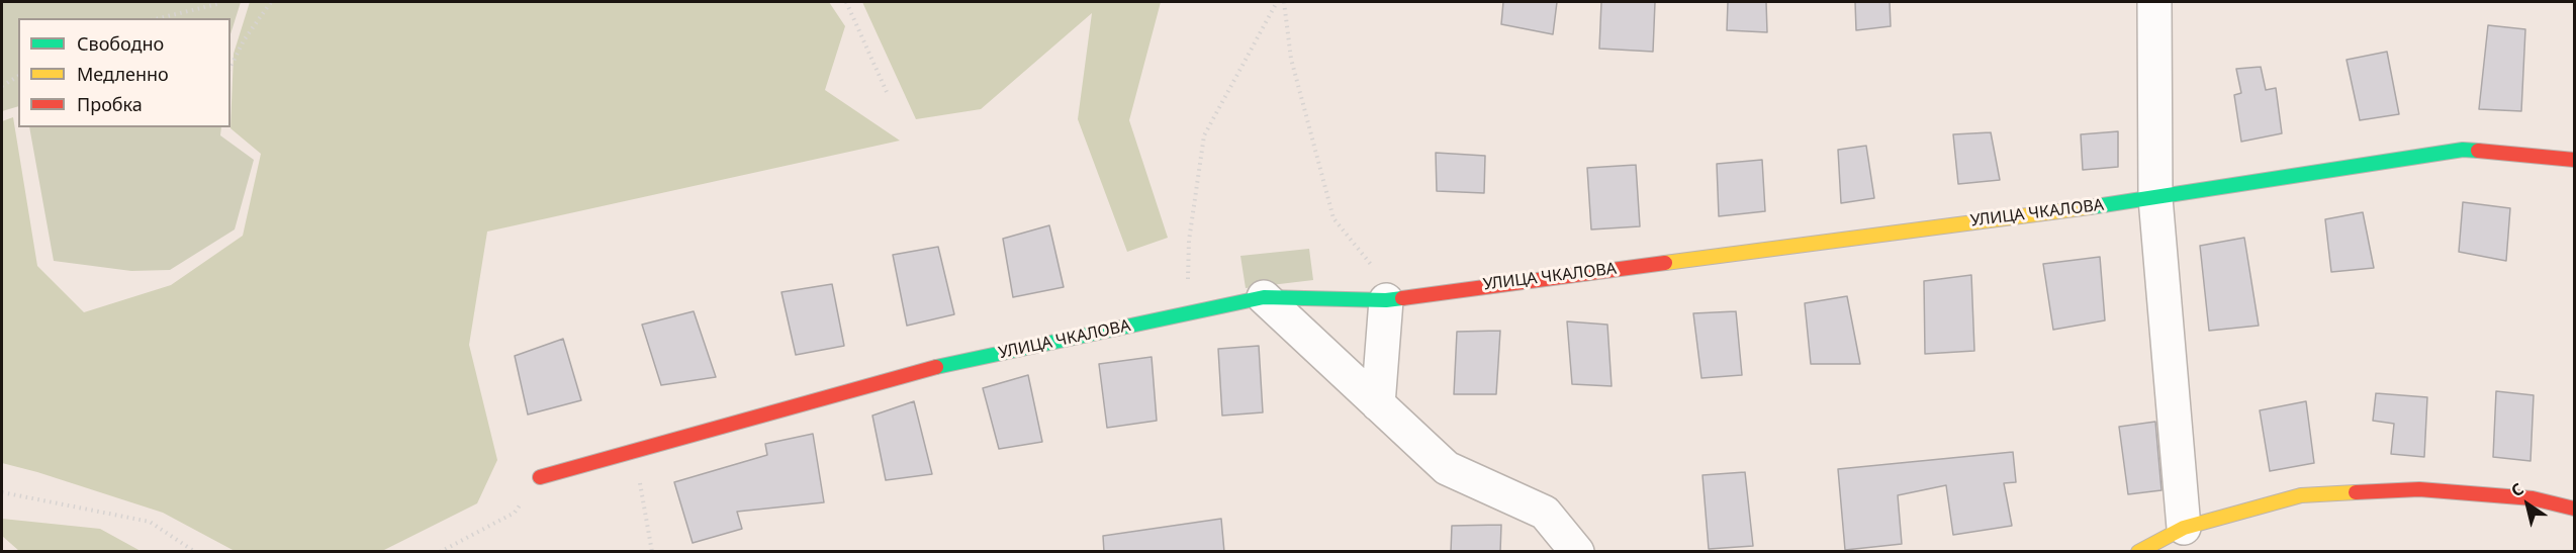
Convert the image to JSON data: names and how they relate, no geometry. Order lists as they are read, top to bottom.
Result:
{
  "streets": {
    "street": ["УЛИЦА ЧКАЛОВА"]
  },
  "legend": ["Свободно", "Медленно", "Пробка"],
  "north": "top left"
}
